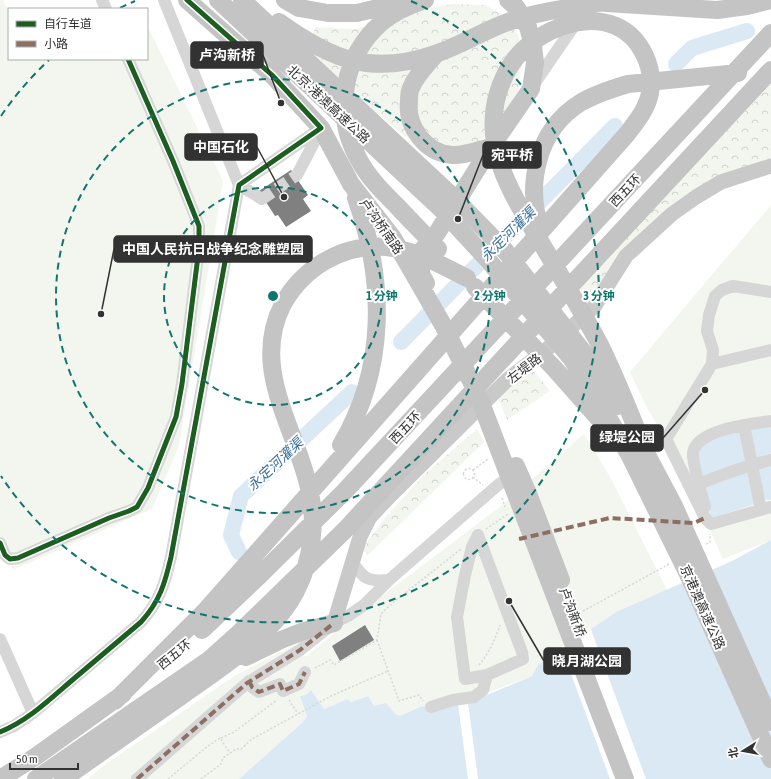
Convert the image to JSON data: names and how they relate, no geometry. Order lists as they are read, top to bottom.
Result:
{
  "streets": {
    "highway": [
      "北京-港澳高速公路",
      "西五环",
      "卢沟桥南路",
      "京港澳高速公路",
      "卢沟新桥"
    ],
    "main road": ["左堤路"]
  },
  "crossings": [
    ["卢沟桥南路", "卢沟新桥"]
  ],
  "water": ["永定河灌渠"],
  "places": [
    "卢沟新桥",
    "中国石化",
    "宛平桥",
    "中国人民抗日战争纪念雕塑园",
    "绿堤公园",
    "晓月湖公园"
  ],
  "legend": ["自行车道", "小路"],
  "scale_bar": "50 m",
  "north": "left",
  "rings": ["1 分钟", "2 分钟", "3 分钟"]
}
